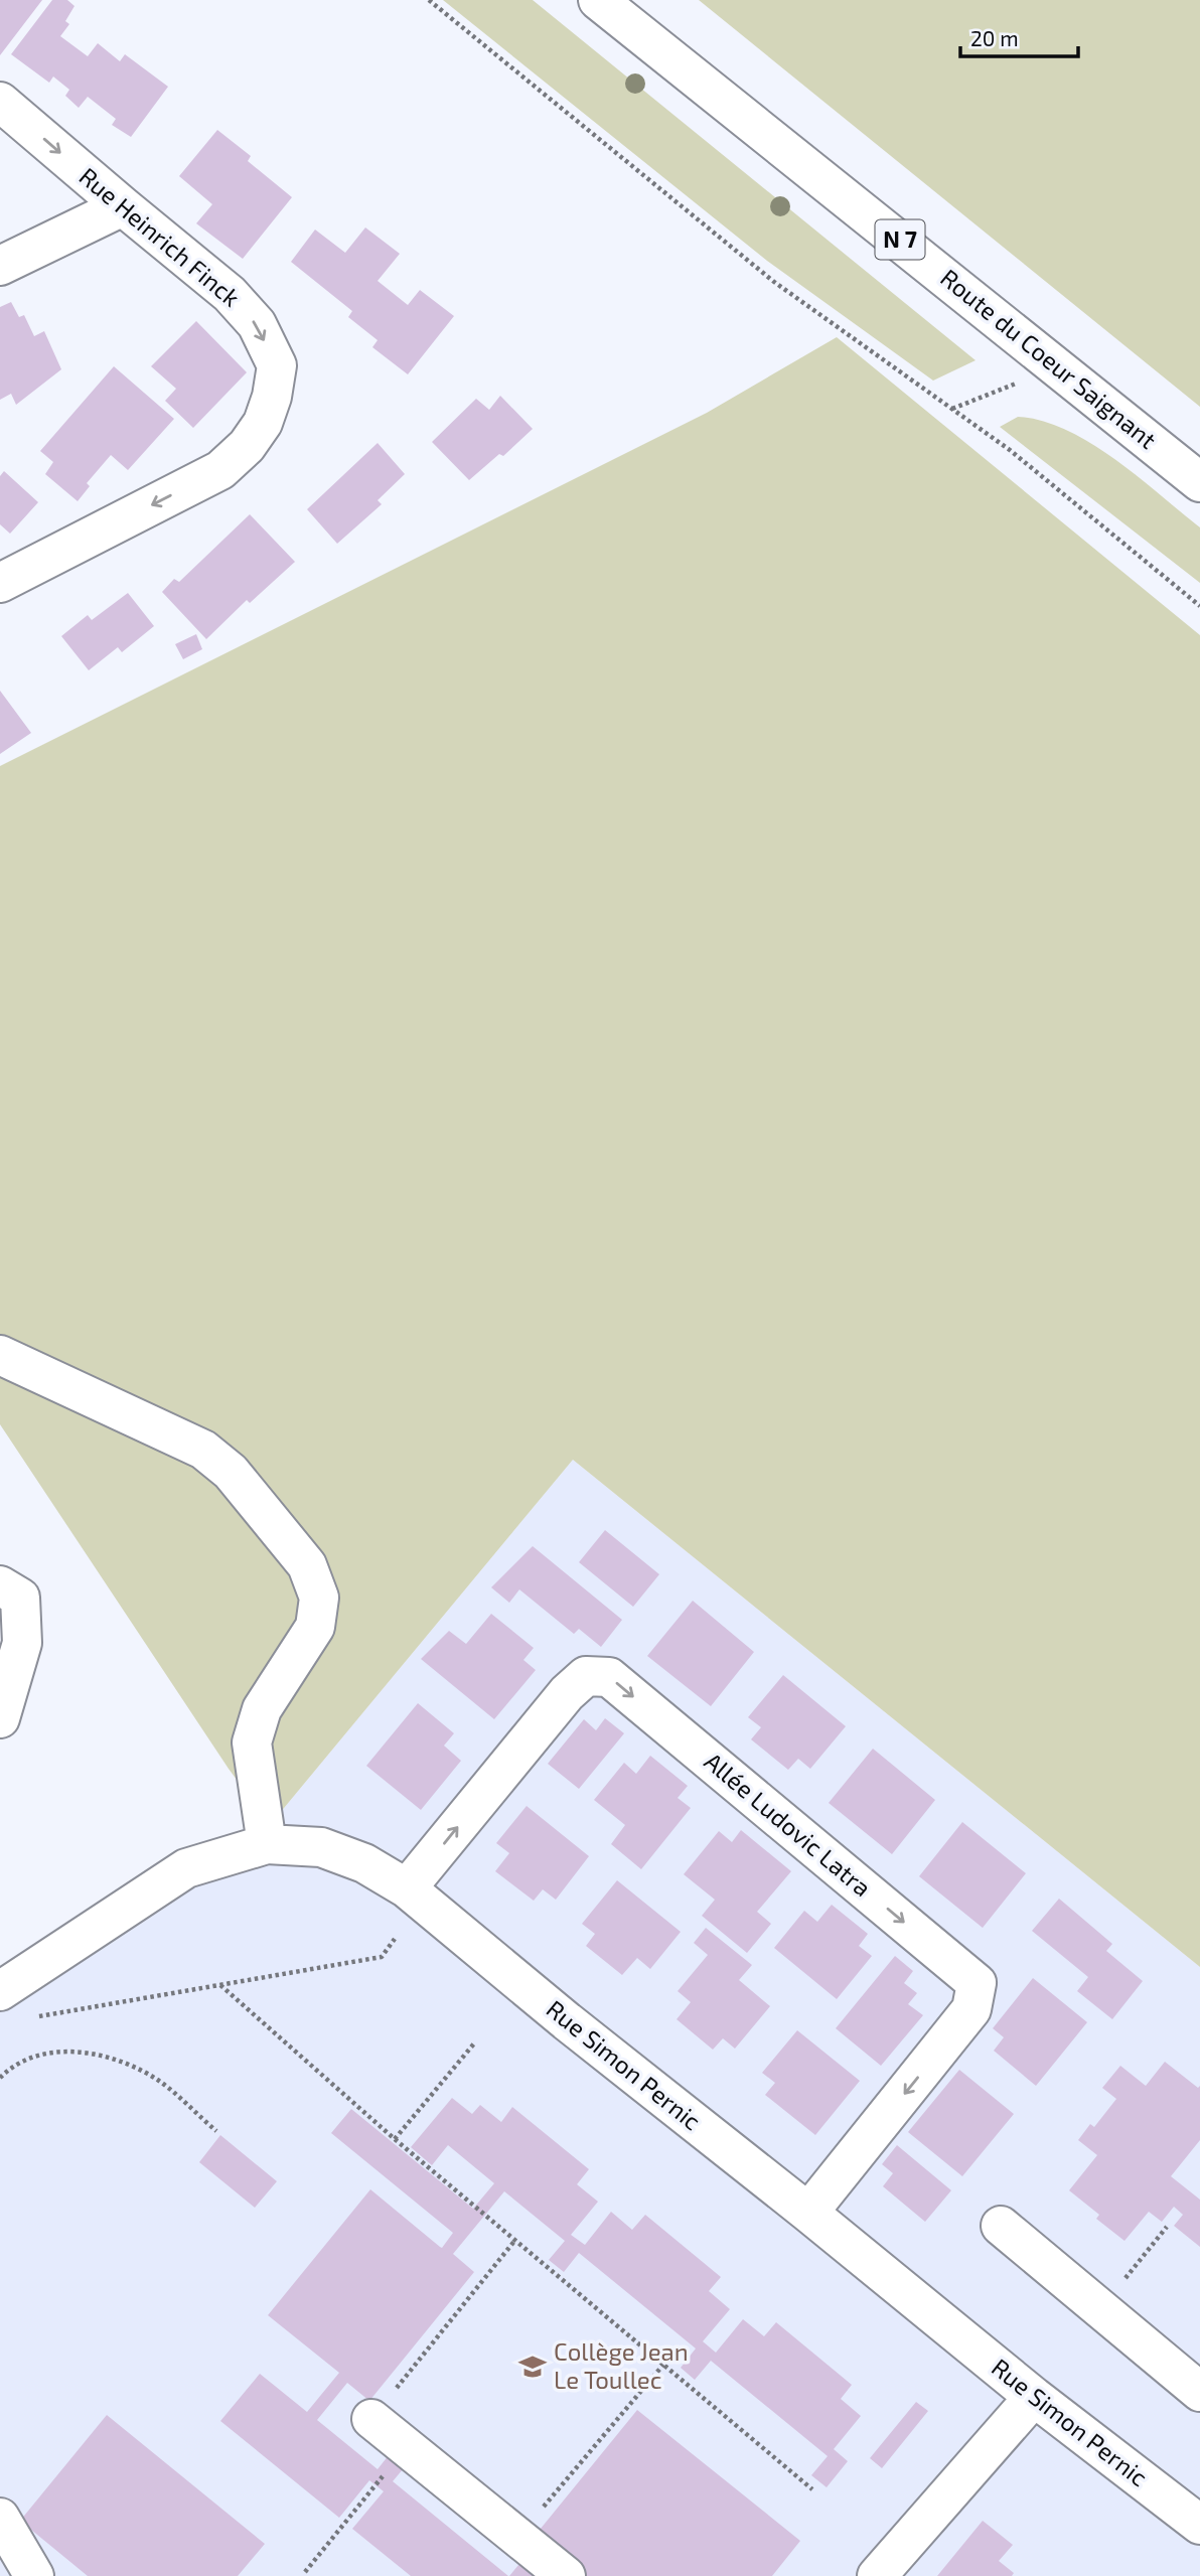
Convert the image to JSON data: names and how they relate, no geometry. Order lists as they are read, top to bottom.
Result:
{
  "streets": {
    "street": [
      "Rue Heinrich Finck",
      "N 7",
      "Route du Coeur Saignant",
      "Allée Ludovic Latra",
      "Rue Simon Pernic"
    ]
  },
  "crossings": [
    ["Allée Ludovic Latra", "Rue Simon Pernic"]
  ],
  "places": {
    "school or university": ["Collège Jean Le Toullec"]
  },
  "scale_bar": "20 m"
}
